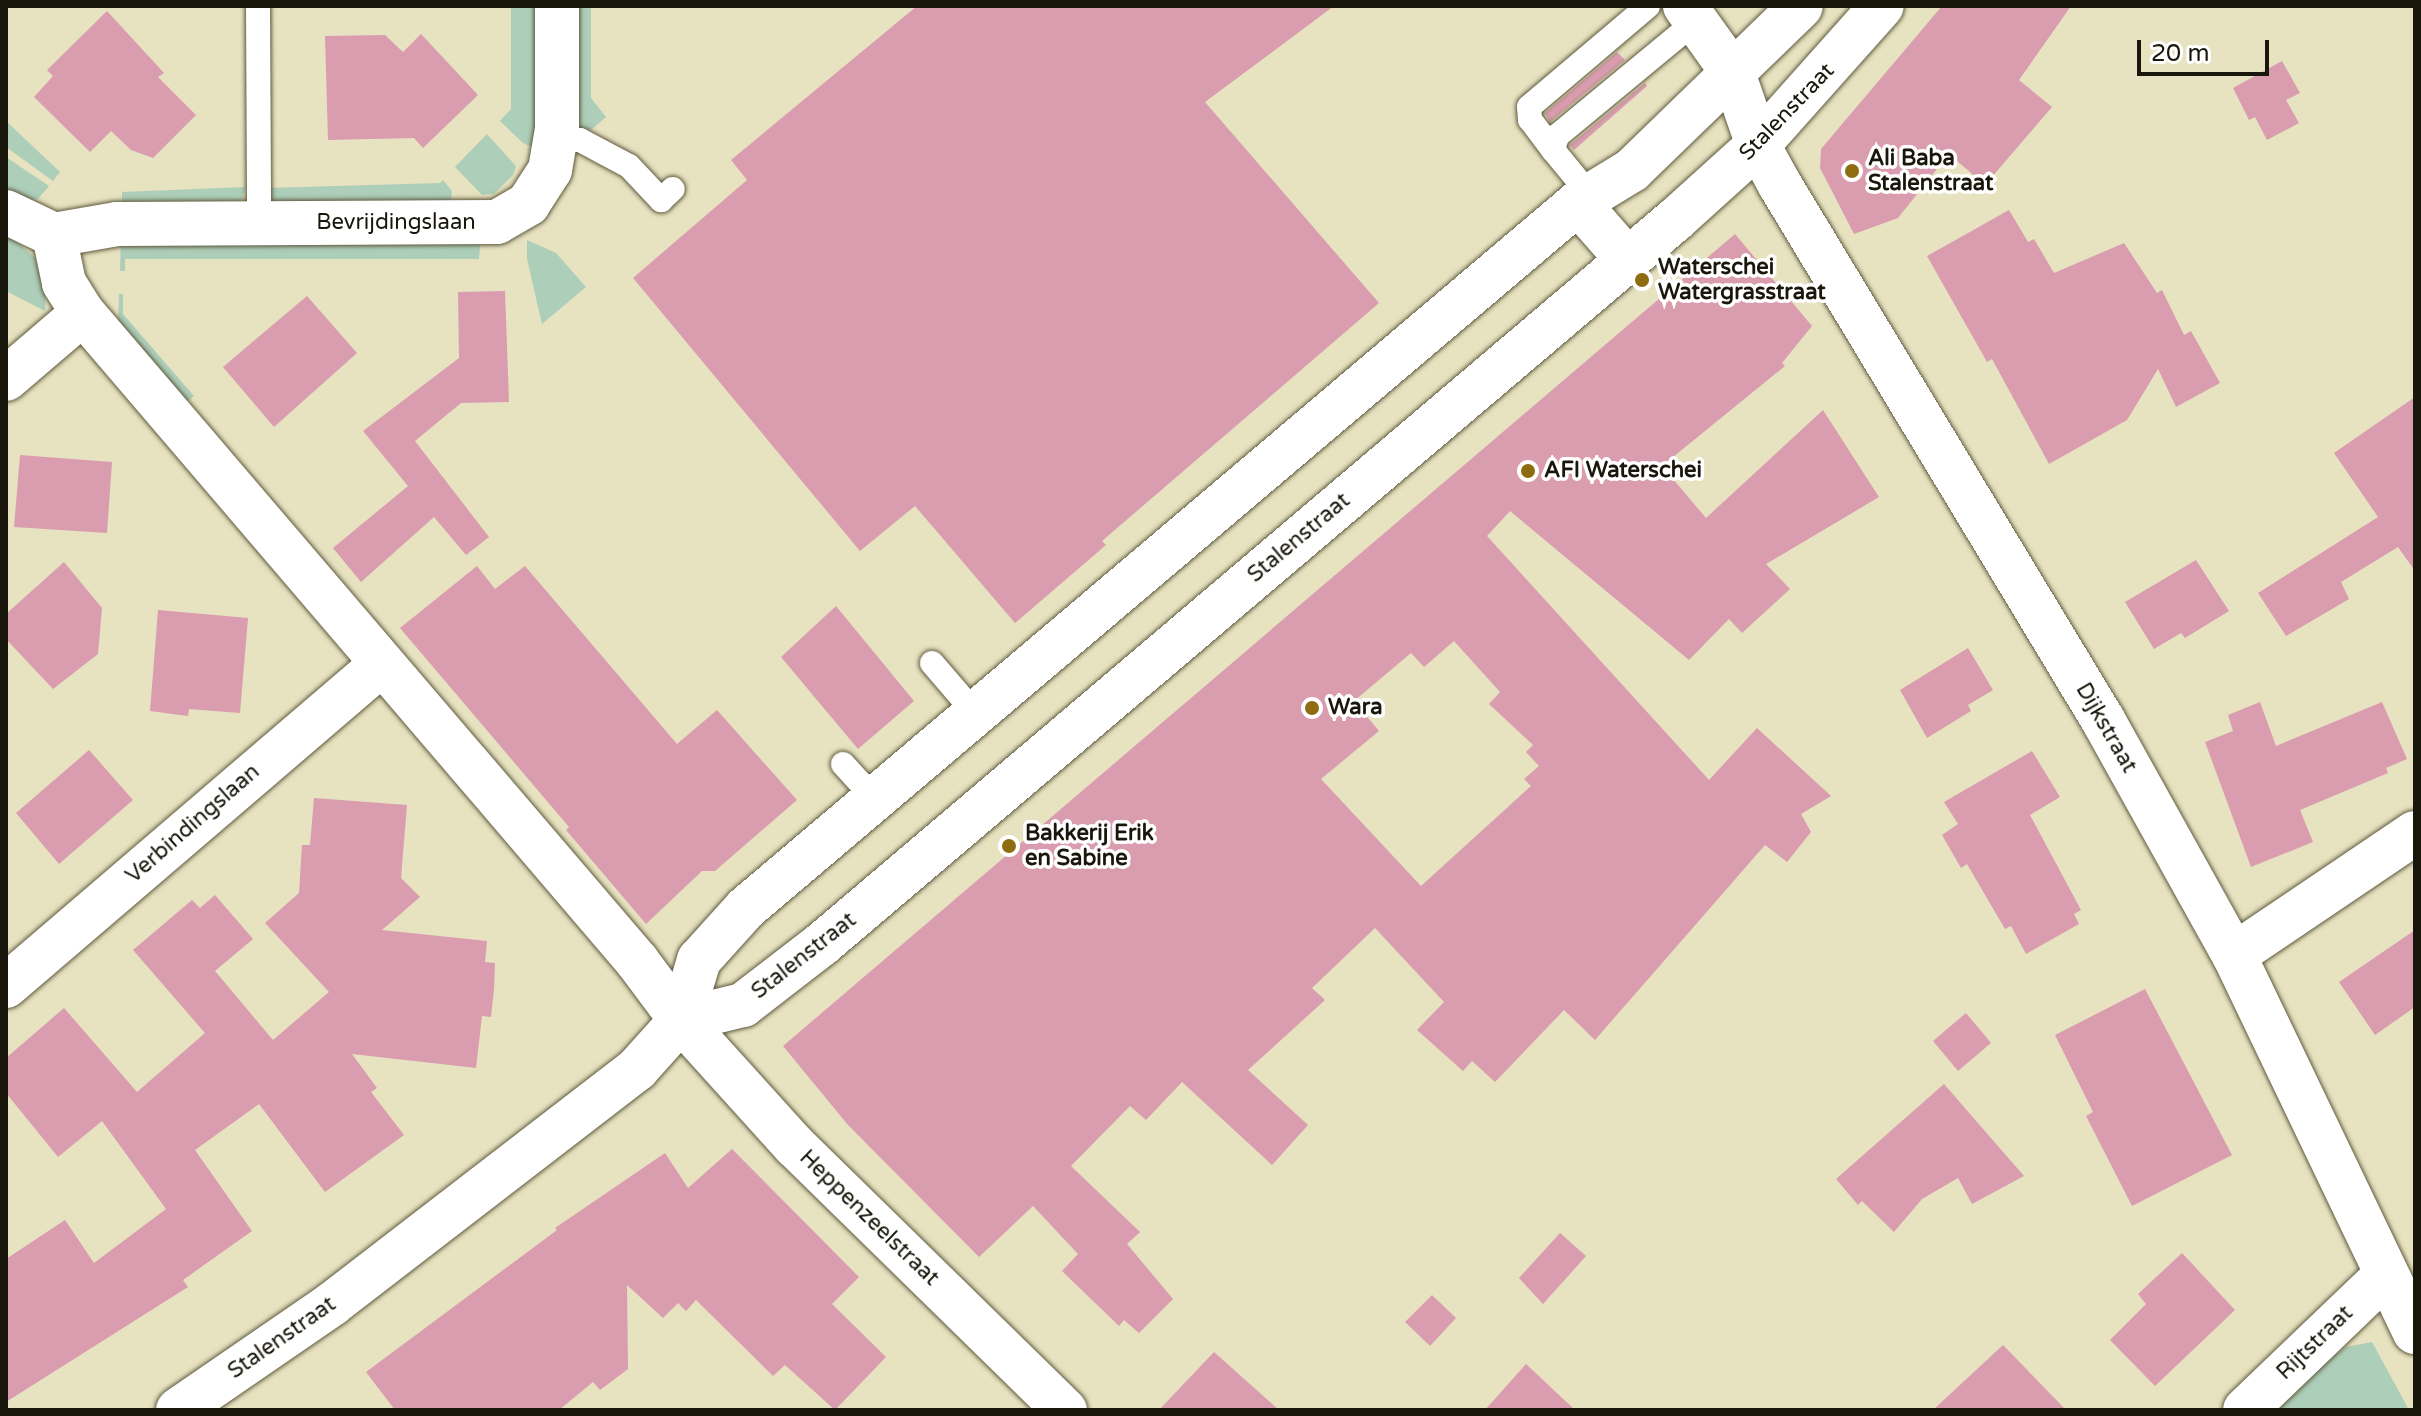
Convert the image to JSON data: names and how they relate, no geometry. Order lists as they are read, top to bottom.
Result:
{
  "streets": {
    "street": [
      "Stalenstraat",
      "Bevrijdingslaan",
      "Dijkstraat",
      "Verbindingslaan",
      "Heppenzeelstraat",
      "Rijtstraat"
    ]
  },
  "crossings": [
    ["Stalenstraat", "Dijkstraat"],
    ["Stalenstraat", "Heppenzeelstraat"],
    ["Dijkstraat", "Rijtstraat"]
  ],
  "places": [
    "Ali Baba Stalenstraat",
    "Waterschei Watergrasstraat",
    "AFI Waterschei",
    "Wara",
    "Bakkerij Erik en Sabine"
  ],
  "scale_bar": "20 m"
}
